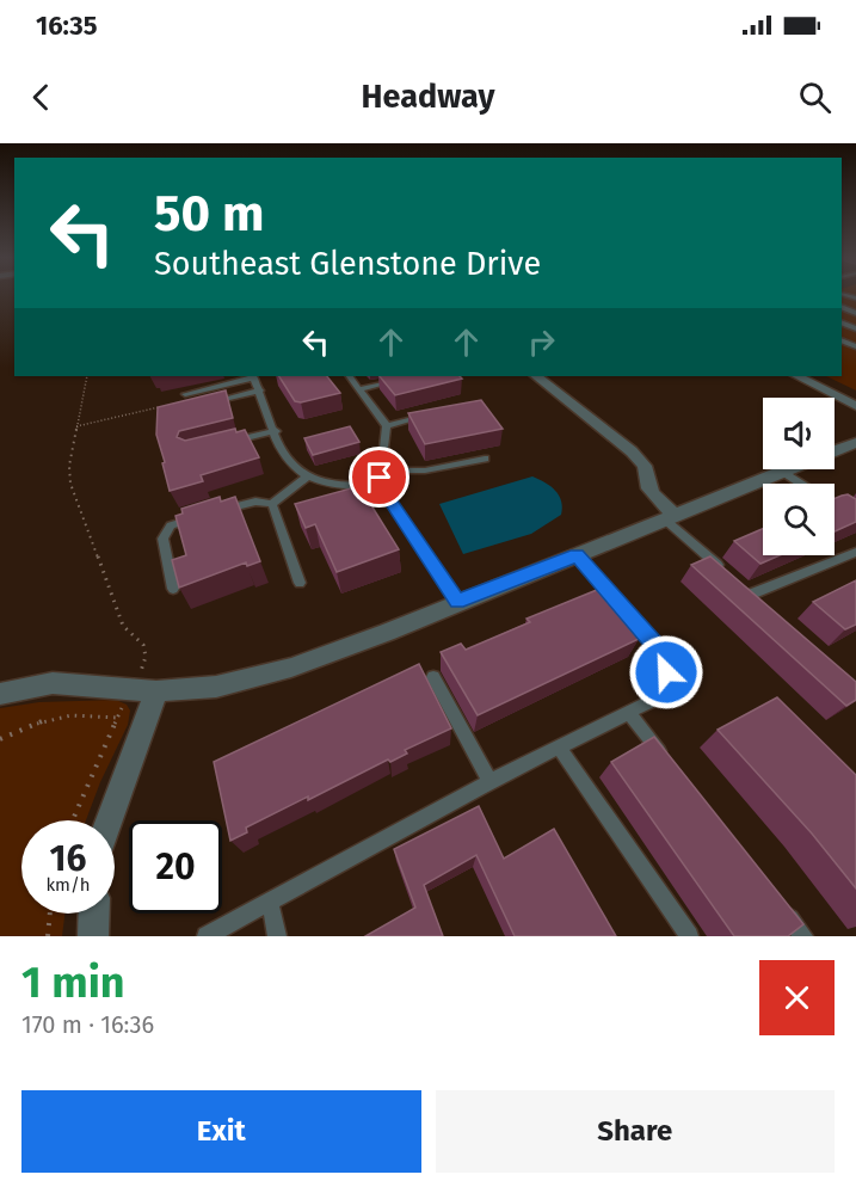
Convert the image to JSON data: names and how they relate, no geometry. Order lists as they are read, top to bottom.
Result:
{
  "page": {
    "status": "16:35",
    "header": "Headway",
    "turn": ["50 m", "Southeast Glenstone Drive"],
    "speed": "16 km/h",
    "limit": "20",
    "heading": ["1 min", "170 m · 16:36"],
    "buttons": ["Exit", "Share"]
  }
}
